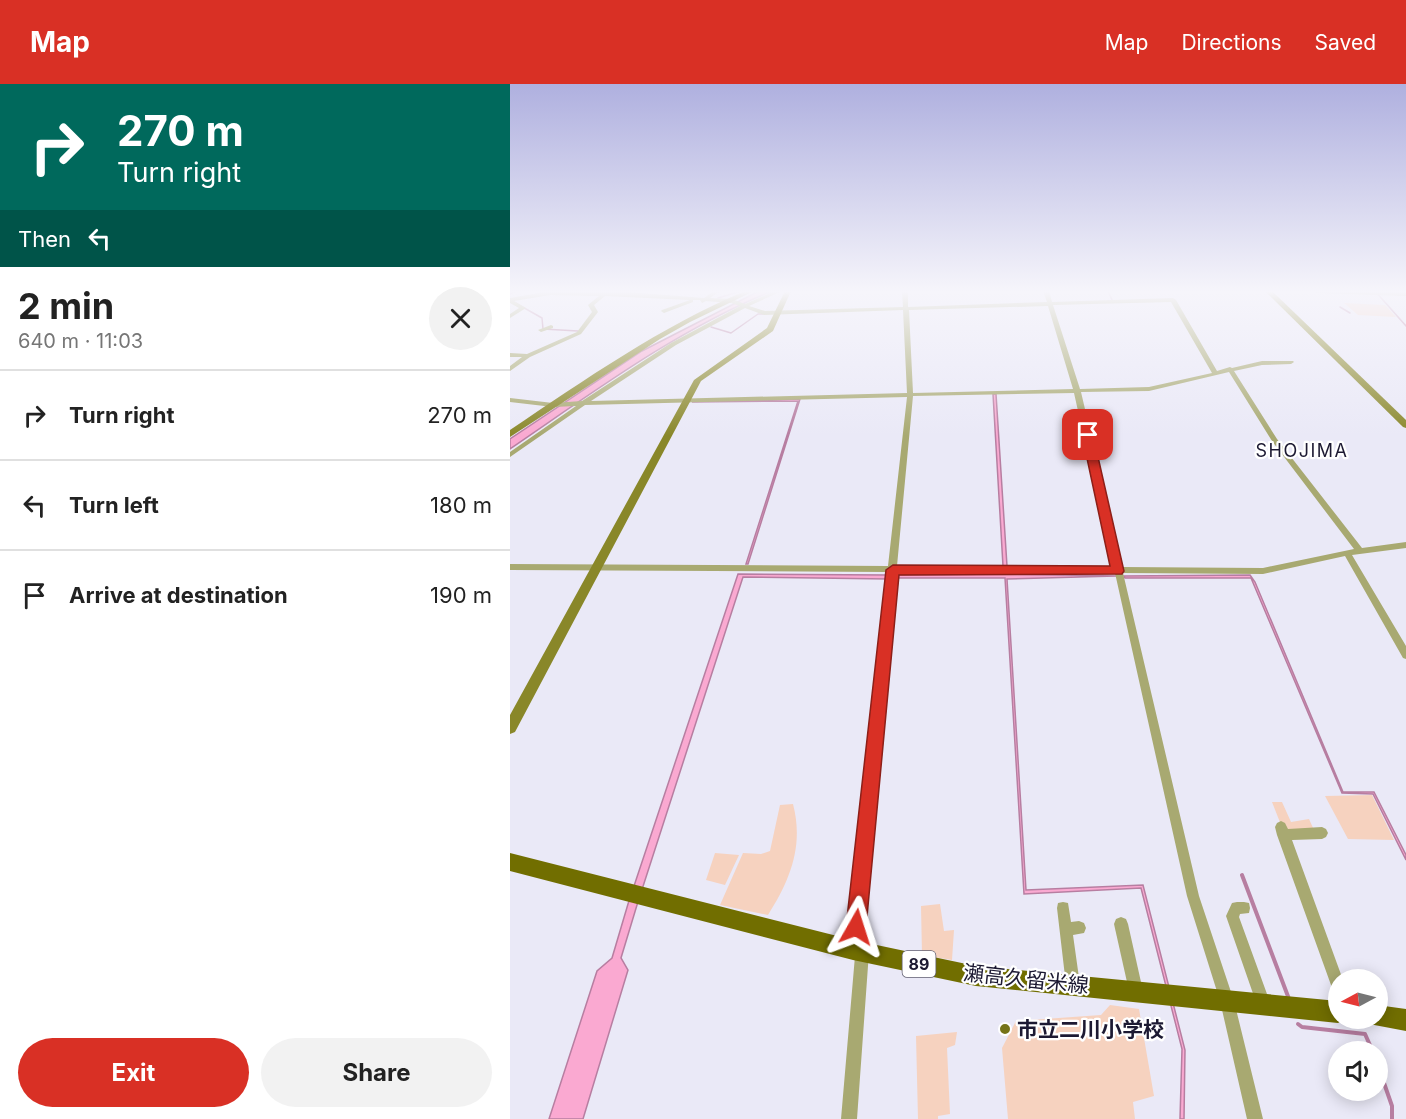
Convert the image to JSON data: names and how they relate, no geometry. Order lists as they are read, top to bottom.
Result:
{
  "streets": {
    "main road": ["89", "瀬高久留米線"]
  },
  "districts": ["SHOJIMA"],
  "places": ["市立二川小学校"],
  "north": "left",
  "page": {
    "header": "Map",
    "nav": ["Map", "Directions", "Saved"],
    "turn": ["270 m", "Turn right"],
    "then": "Then",
    "heading": ["2 min", "640 m · 11:03"],
    "list": [
      {
        "name": "Turn right",
        "value": "270 m"
      },
      {
        "name": "Turn left",
        "value": "180 m"
      },
      {
        "name": "Arrive at destination",
        "value": "190 m"
      }
    ],
    "buttons": ["Exit", "Share"]
  }
}
